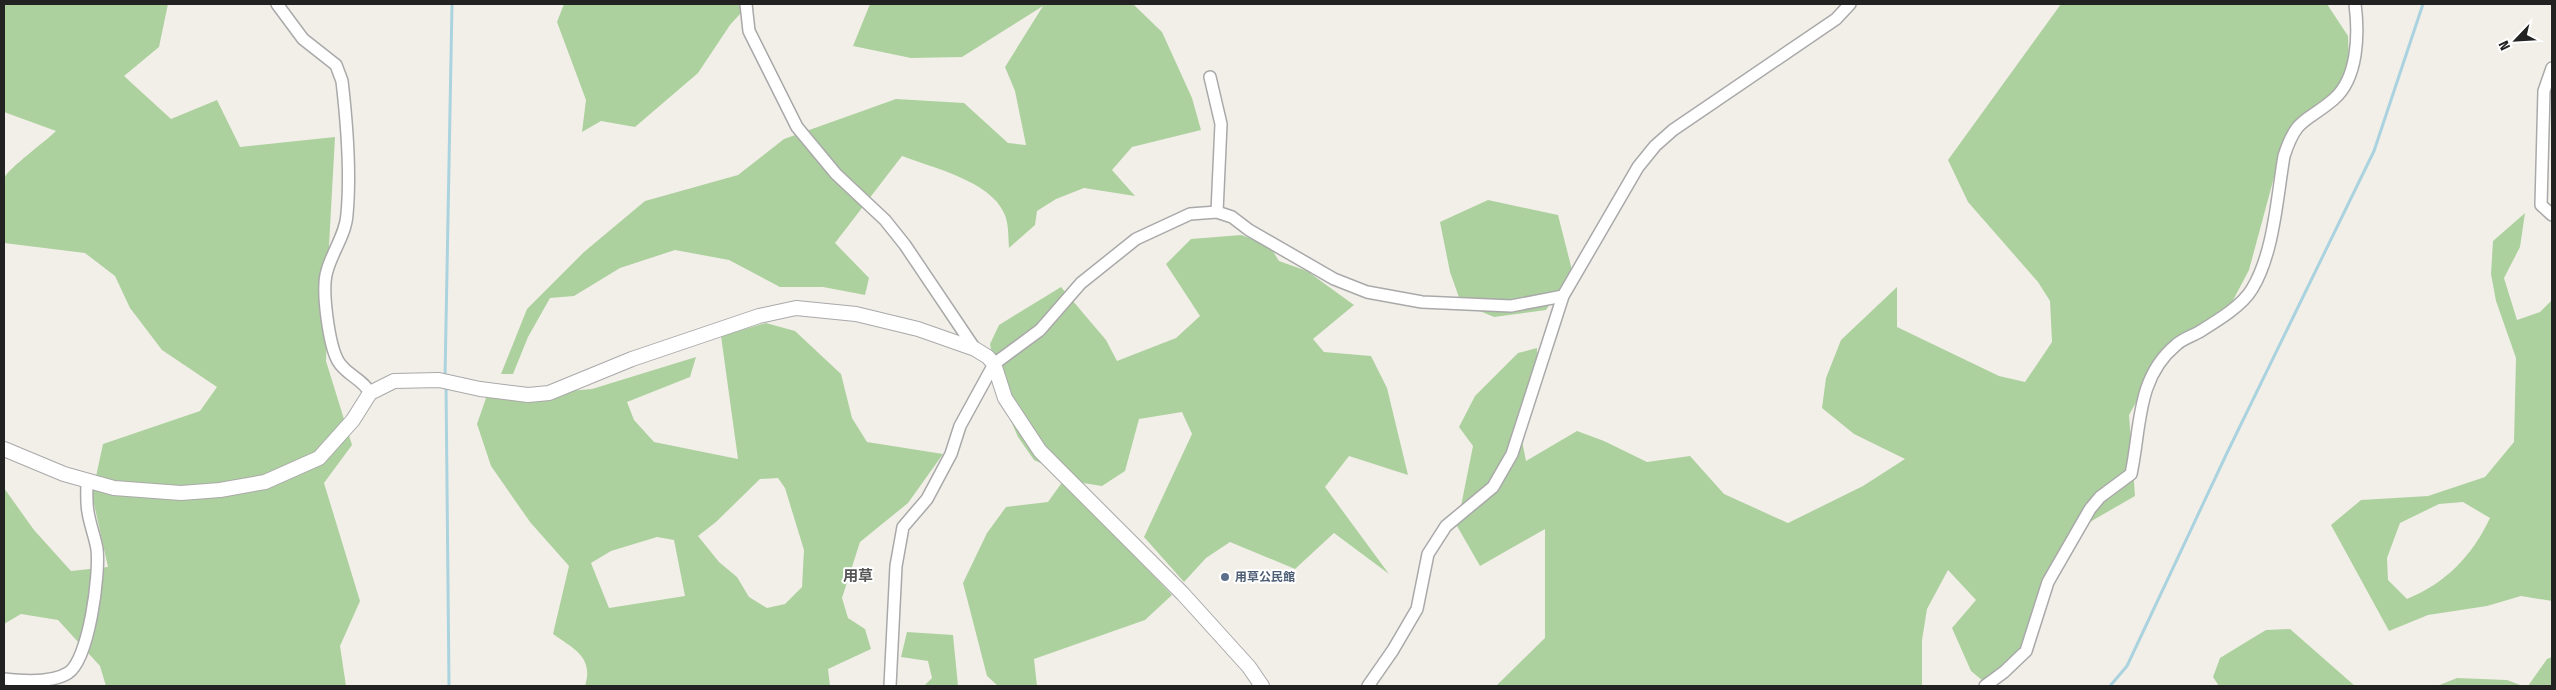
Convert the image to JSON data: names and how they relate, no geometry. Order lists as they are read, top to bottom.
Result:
{
  "districts": ["用草"],
  "places": ["用草公民館"],
  "north": "bottom left"
}
